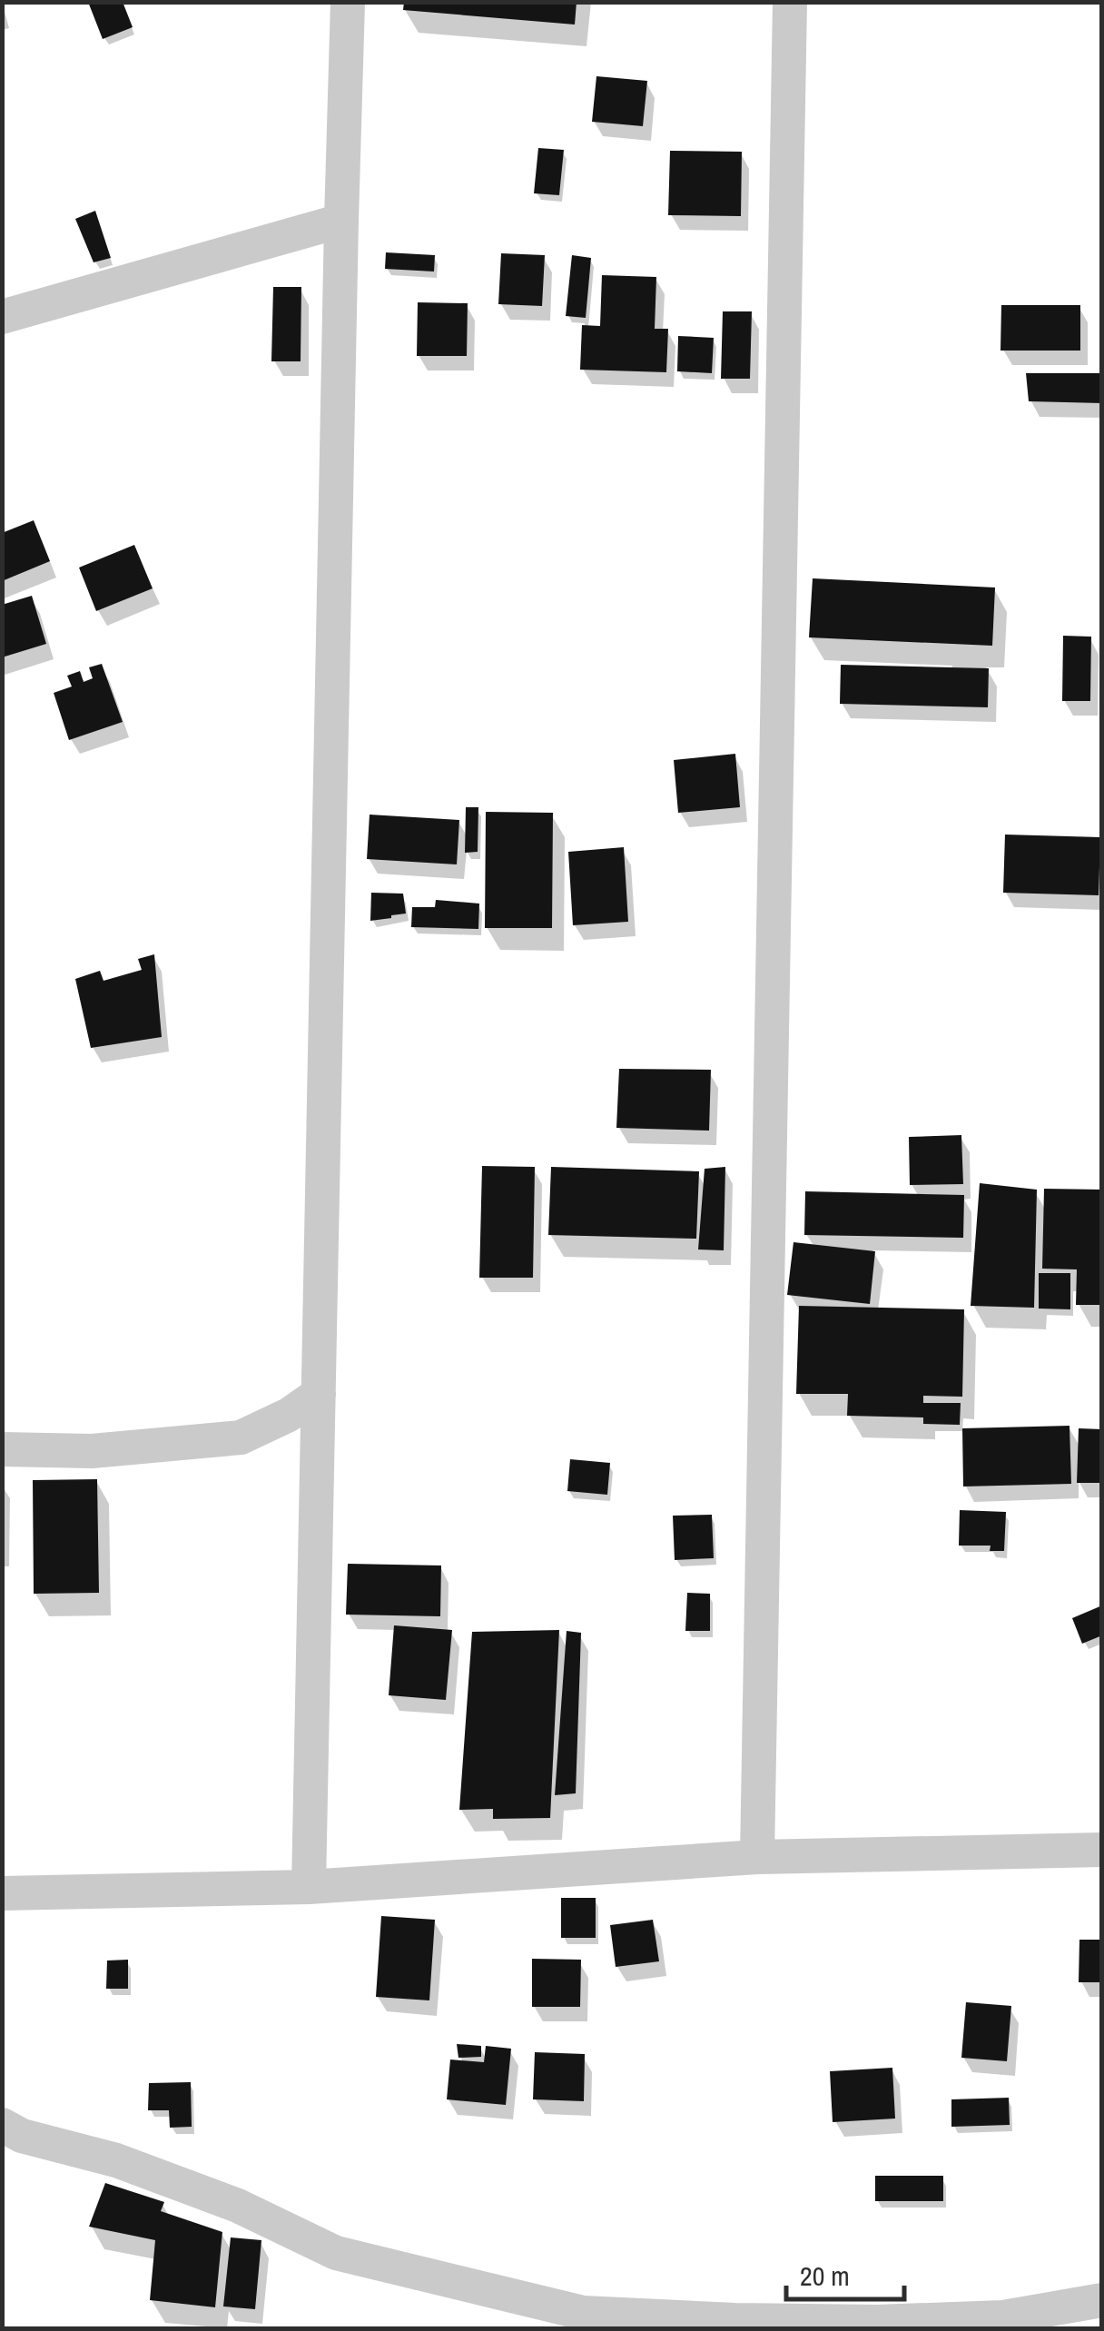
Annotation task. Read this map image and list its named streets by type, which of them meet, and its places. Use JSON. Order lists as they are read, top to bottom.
{
  "scale_bar": "20 m"
}
